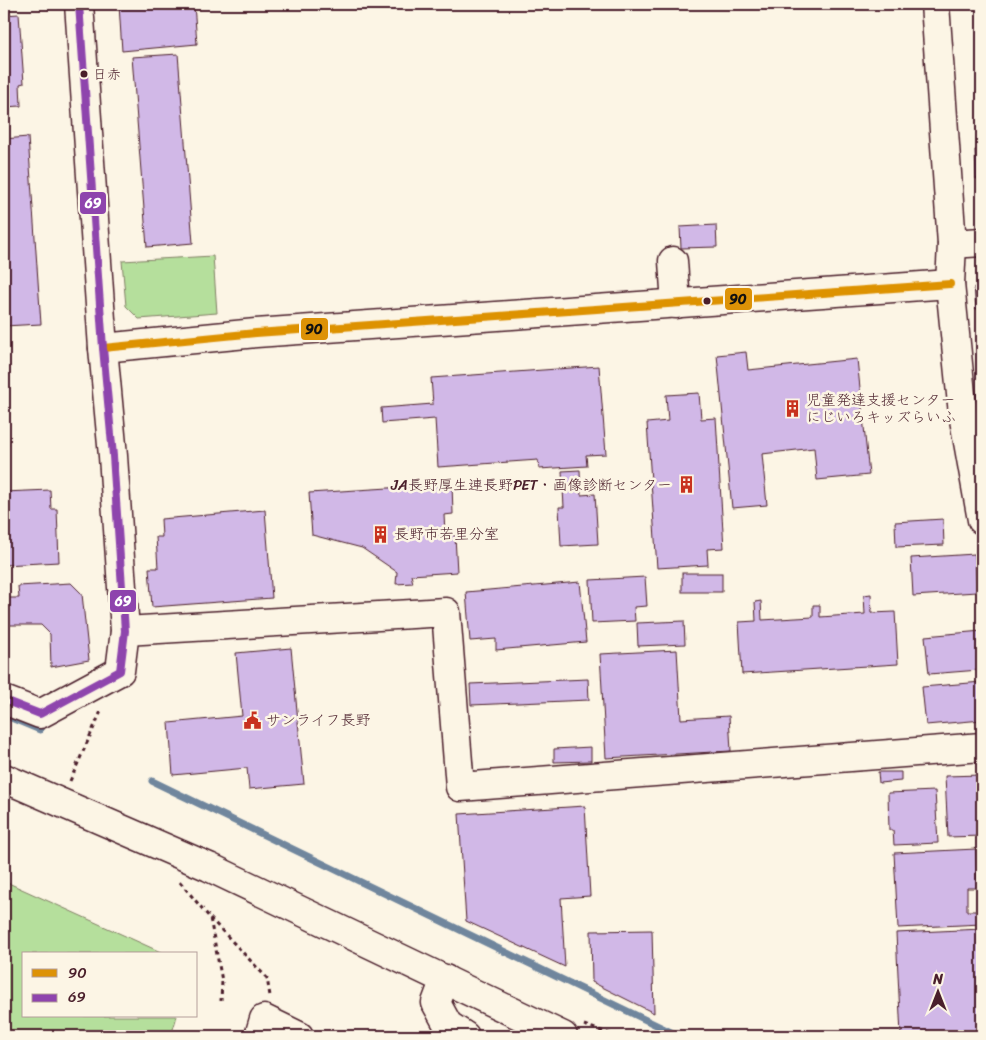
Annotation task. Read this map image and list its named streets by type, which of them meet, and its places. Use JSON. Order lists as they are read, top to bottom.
{
  "places": {
    "other": ["日赤"],
    "building": ["児童発達支援センター にじいろキッズらいふ", "JA長野厚生連長野PET・画像診断センター", "長野市若里分室"],
    "public building": ["サンライフ長野"]
  },
  "lines": ["transit line 69", "transit line 90"],
  "legend": ["90", "69"],
  "north": "top"
}
